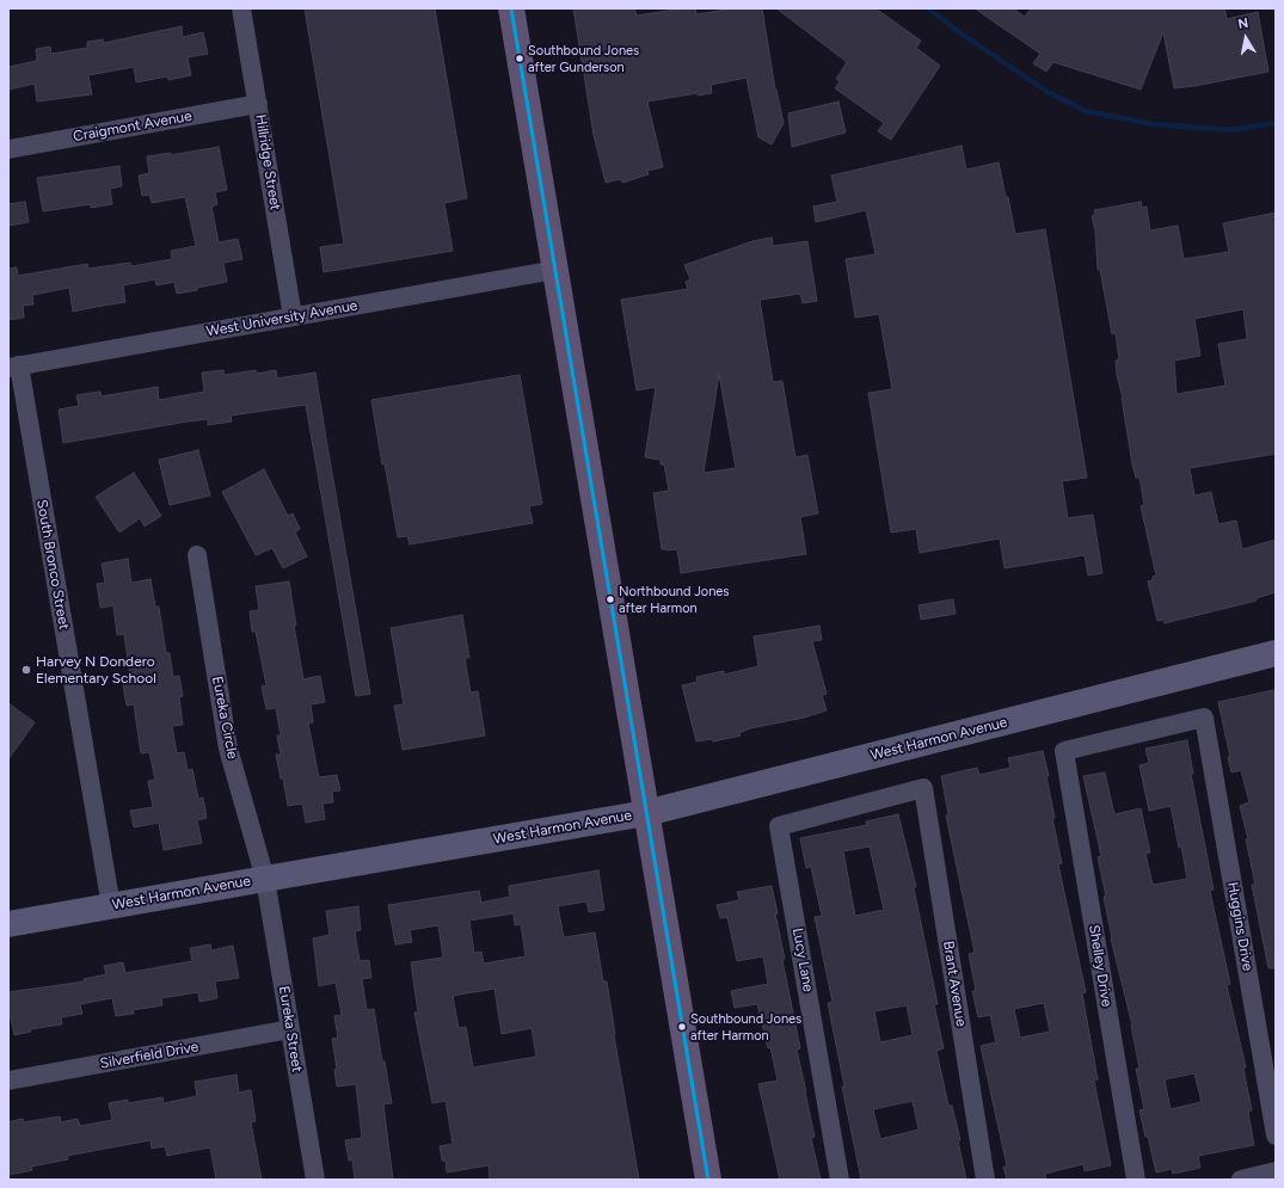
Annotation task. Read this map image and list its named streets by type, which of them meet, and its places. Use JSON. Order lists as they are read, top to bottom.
{
  "streets": {
    "main road": ["West Harmon Avenue"],
    "street": [
      "Craigmont Avenue",
      "Hillridge Street",
      "West University Avenue",
      "South Bronco Street",
      "Eureka Circle",
      "Huggins Drive",
      "Lucy Lane",
      "Shelley Drive",
      "Brant Avenue",
      "Eureka Street",
      "Silverfield Drive"
    ]
  },
  "crossings": [
    ["Craigmont Avenue", "Hillridge Street"],
    ["Hillridge Street", "West University Avenue"],
    ["West University Avenue", "South Bronco Street"],
    ["South Bronco Street", "West Harmon Avenue"],
    ["Eureka Circle", "West Harmon Avenue"],
    ["Eureka Circle", "Eureka Street"],
    ["West Harmon Avenue", "Eureka Street"],
    ["Huggins Drive", "Shelley Drive"],
    ["Lucy Lane", "Brant Avenue"],
    ["Eureka Street", "Silverfield Drive"]
  ],
  "places": [
    "Southbound Jones after Gunderson",
    "Northbound Jones after Harmon",
    "Harvey N Dondero Elementary School",
    "Southbound Jones after Harmon"
  ],
  "north": "top"
}
